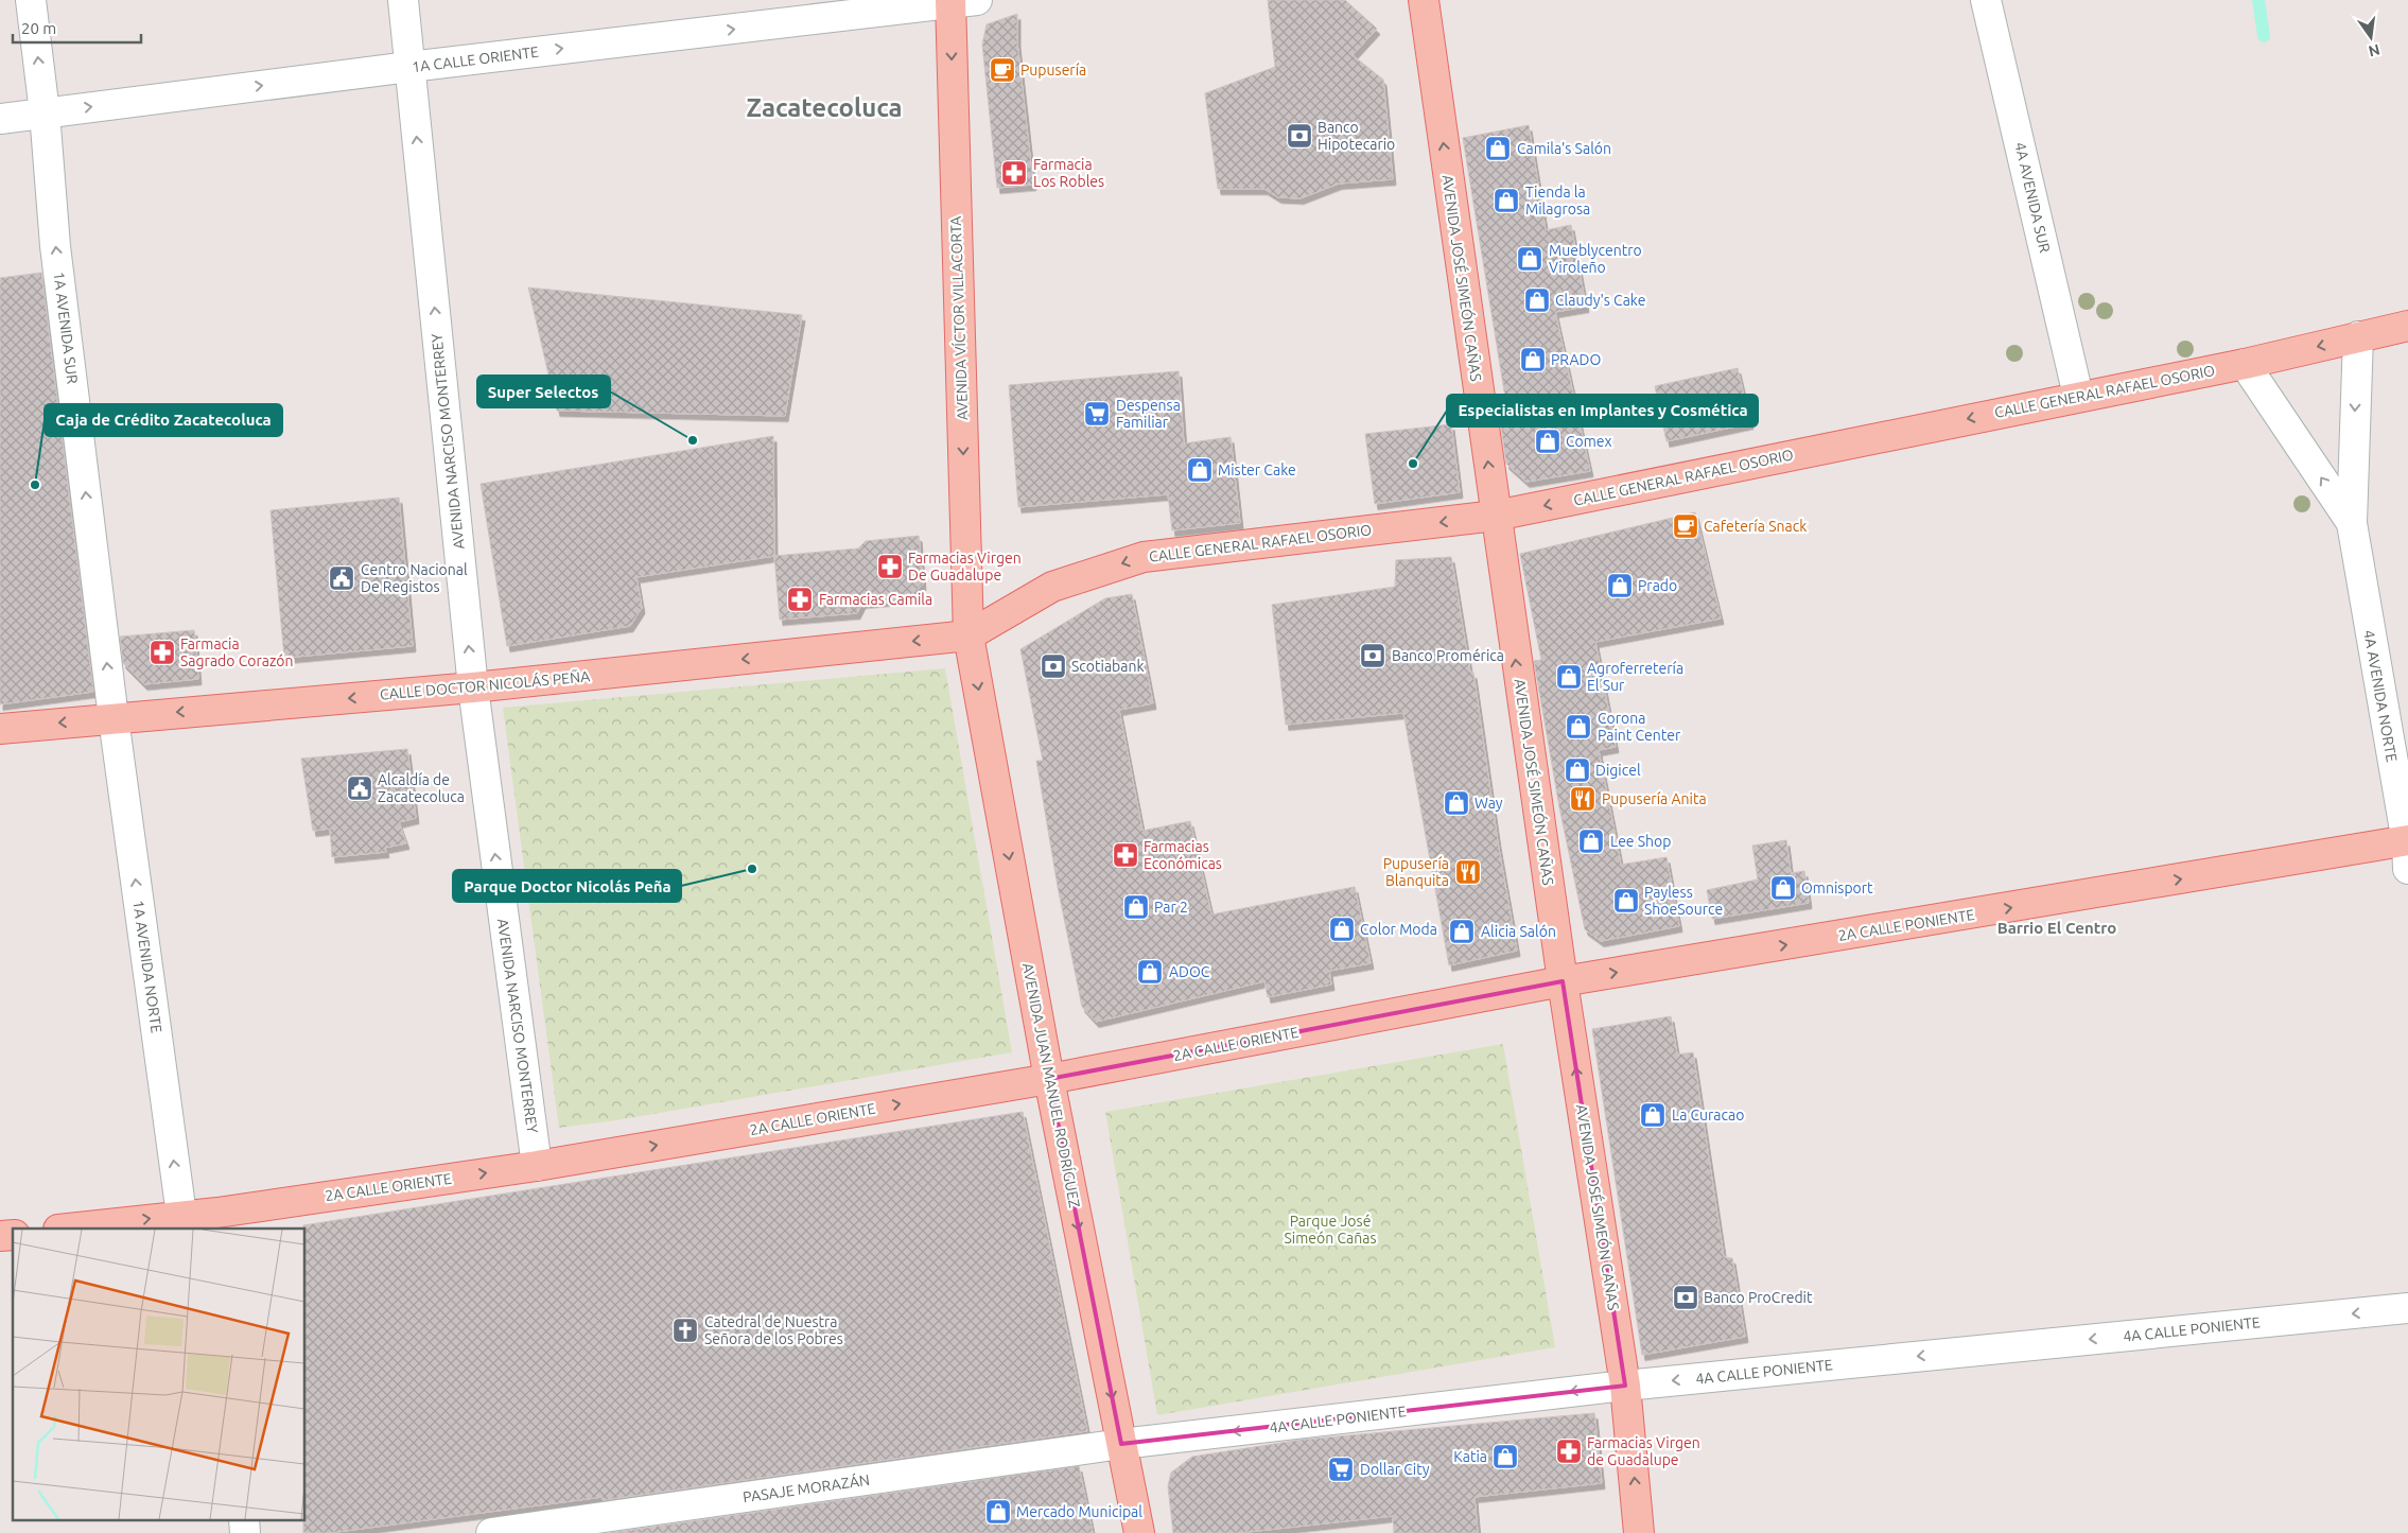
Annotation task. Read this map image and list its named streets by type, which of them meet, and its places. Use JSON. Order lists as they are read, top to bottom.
{
  "streets": {
    "main road": [
      "AVENIDA JOSÉ SIMEÓN CAÑAS",
      "AVENIDA VÍCTOR VILLACORTA",
      "CALLE GENERAL RAFAEL OSORIO",
      "CALLE DOCTOR NICOLÁS PEÑA",
      "2A CALLE PONIENTE",
      "2A CALLE ORIENTE",
      "AVENIDA JUAN MANUEL RODRÍGUEZ"
    ],
    "street": [
      "1A CALLE ORIENTE",
      "4A AVENIDA SUR",
      "1A AVENIDA SUR",
      "AVENIDA NARCISO MONTERREY",
      "4A AVENIDA NORTE",
      "1A AVENIDA NORTE",
      "4A CALLE PONIENTE",
      "PASAJE MORAZÁN"
    ]
  },
  "crossings": [
    ["1A CALLE ORIENTE", "AVENIDA VÍCTOR VILLACORTA"],
    ["1A CALLE ORIENTE", "1A AVENIDA SUR"],
    ["1A CALLE ORIENTE", "AVENIDA NARCISO MONTERREY"],
    ["4A AVENIDA SUR", "CALLE GENERAL RAFAEL OSORIO"],
    ["AVENIDA JOSÉ SIMEÓN CAÑAS", "CALLE GENERAL RAFAEL OSORIO"],
    ["AVENIDA JOSÉ SIMEÓN CAÑAS", "2A CALLE PONIENTE"],
    ["AVENIDA JOSÉ SIMEÓN CAÑAS", "2A CALLE ORIENTE"],
    ["AVENIDA JOSÉ SIMEÓN CAÑAS", "4A CALLE PONIENTE"],
    ["AVENIDA VÍCTOR VILLACORTA", "CALLE GENERAL RAFAEL OSORIO"],
    ["AVENIDA VÍCTOR VILLACORTA", "CALLE DOCTOR NICOLÁS PEÑA"],
    ["AVENIDA VÍCTOR VILLACORTA", "AVENIDA JUAN MANUEL RODRÍGUEZ"],
    ["1A AVENIDA SUR", "CALLE DOCTOR NICOLÁS PEÑA"],
    ["1A AVENIDA SUR", "1A AVENIDA NORTE"],
    ["CALLE GENERAL RAFAEL OSORIO", "CALLE DOCTOR NICOLÁS PEÑA"],
    ["CALLE GENERAL RAFAEL OSORIO", "4A AVENIDA NORTE"],
    ["CALLE GENERAL RAFAEL OSORIO", "AVENIDA JUAN MANUEL RODRÍGUEZ"],
    ["AVENIDA NARCISO MONTERREY", "CALLE DOCTOR NICOLÁS PEÑA"],
    ["AVENIDA NARCISO MONTERREY", "2A CALLE ORIENTE"],
    ["CALLE DOCTOR NICOLÁS PEÑA", "1A AVENIDA NORTE"],
    ["CALLE DOCTOR NICOLÁS PEÑA", "AVENIDA JUAN MANUEL RODRÍGUEZ"],
    ["4A AVENIDA NORTE", "2A CALLE PONIENTE"],
    ["2A CALLE PONIENTE", "2A CALLE ORIENTE"],
    ["1A AVENIDA NORTE", "2A CALLE ORIENTE"],
    ["2A CALLE ORIENTE", "AVENIDA JUAN MANUEL RODRÍGUEZ"],
    ["AVENIDA JUAN MANUEL RODRÍGUEZ", "4A CALLE PONIENTE"],
    ["AVENIDA JUAN MANUEL RODRÍGUEZ", "PASAJE MORAZÁN"],
    ["4A CALLE PONIENTE", "PASAJE MORAZÁN"]
  ],
  "one_way": [
    "1A CALLE ORIENTE",
    "AVENIDA JOSÉ SIMEÓN CAÑAS",
    "AVENIDA VÍCTOR VILLACORTA",
    "1A AVENIDA SUR",
    "CALLE GENERAL RAFAEL OSORIO",
    "AVENIDA NARCISO MONTERREY",
    "CALLE DOCTOR NICOLÁS PEÑA",
    "2A CALLE PONIENTE",
    "1A AVENIDA NORTE",
    "2A CALLE ORIENTE",
    "AVENIDA JUAN MANUEL RODRÍGUEZ",
    "4A CALLE PONIENTE"
  ],
  "districts": ["Zacatecoluca", "Barrio El Centro"],
  "parks": ["Parque José Simeón Cañas"],
  "places": {
    "cafe": ["Pupusería", "Cafetería Snack"],
    "bank": [
      "Banco Hipotecario",
      "Banco Promérica",
      "Scotiabank",
      "Banco ProCredit"
    ],
    "shop": [
      "Camila's Salón",
      "Tienda la Milagrosa",
      "Mueblycentro Viroleño",
      "Claudy's Cake",
      "PRADO",
      "Comex",
      "Mister Cake",
      "Prado",
      "Agroferretería El Sur",
      "Corona Paint Center",
      "Digicel",
      "Way",
      "Lee Shop",
      "Omnisport",
      "Payless ShoeSource",
      "Par 2",
      "Color Moda",
      "Alicia Salón",
      "ADOC",
      "La Curacao",
      "Katia",
      "Mercado Municipal"
    ],
    "pharmacy": [
      "Farmacia Los Robles",
      "Farmacias Virgen De Guadalupe",
      "Farmacias Camila",
      "Farmacia Sagrado Corazón",
      "Farmacias Económicas",
      "Farmacias Virgen de Guadalupe"
    ],
    "supermarket": ["Despensa Familiar", "Dollar City"],
    "other": [
      "Super Selectos",
      "Especialistas en Implantes y Cosmética",
      "Caja de Crédito Zacatecoluca",
      "Parque Doctor Nicolás Peña"
    ],
    "public building": ["Centro Nacional De Registos", "Alcaldía de Zacatecoluca"],
    "restaurant": ["Pupusería Anita", "Pupusería Blanquita"],
    "church": ["Catedral de Nuestra Señora de los Pobres"]
  },
  "scale_bar": "20 m",
  "north": "bottom"
}
